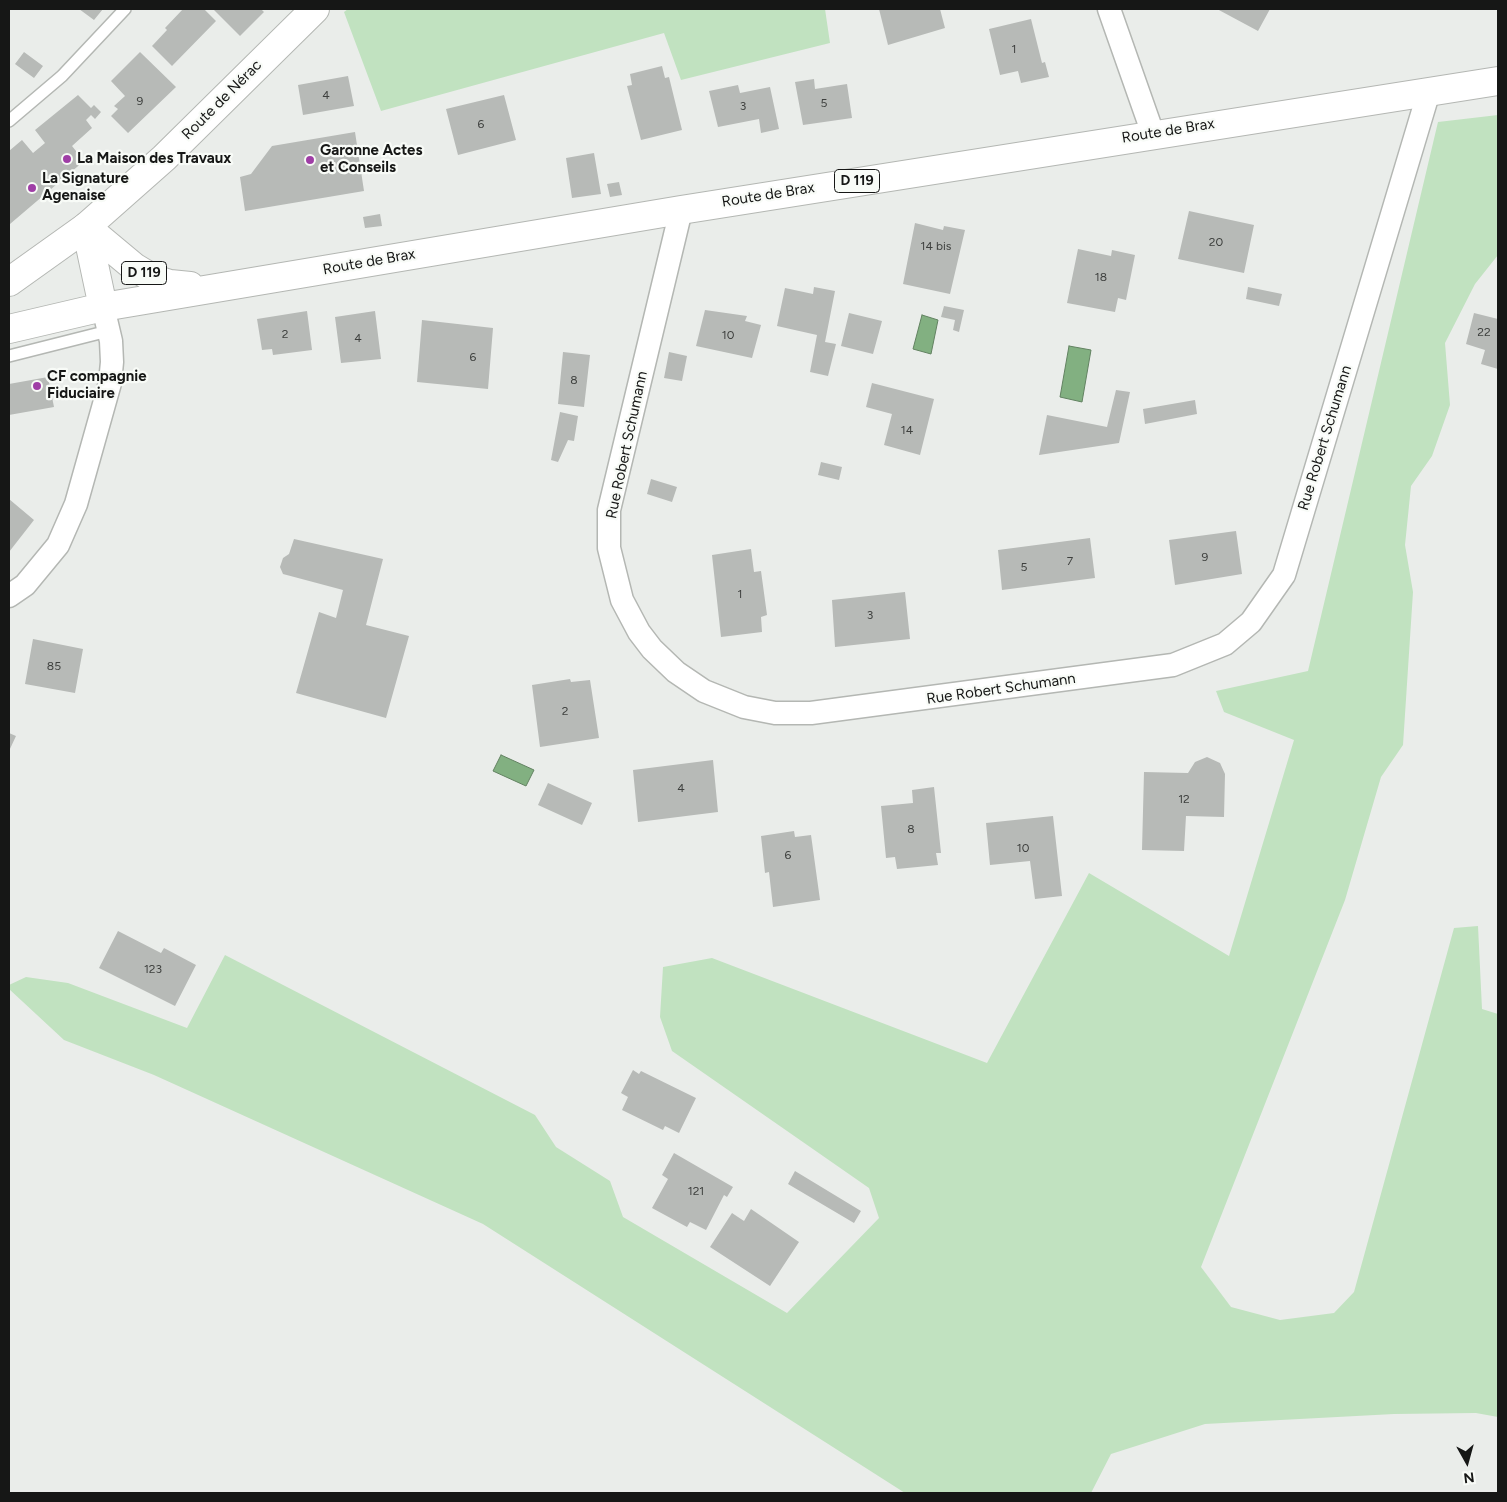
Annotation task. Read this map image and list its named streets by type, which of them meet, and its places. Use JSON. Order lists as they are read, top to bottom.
{
  "streets": {
    "main road": ["Route de Nérac", "Route de Brax", "D 119"],
    "street": ["Rue Robert Schumann"]
  },
  "crossings": [
    ["Route de Nérac", "Route de Brax"],
    ["Route de Brax", "D 119"],
    ["Route de Brax", "Rue Robert Schumann"]
  ],
  "places": [
    "La Maison des Travaux",
    "Garonne Actes et Conseils",
    "La Signature Agenaise",
    "CF compagnie Fiduciaire"
  ],
  "house_numbers": [
    "1",
    "4",
    "9",
    "5",
    "3",
    "6",
    "20",
    "14 bis",
    "18",
    "22",
    "2",
    "10",
    "4",
    "6",
    "8",
    "14",
    "9",
    "7",
    "5",
    "1",
    "3",
    "85",
    "2",
    "4",
    "12",
    "8",
    "10",
    "6",
    "123",
    "121"
  ],
  "north": "bottom"
}
